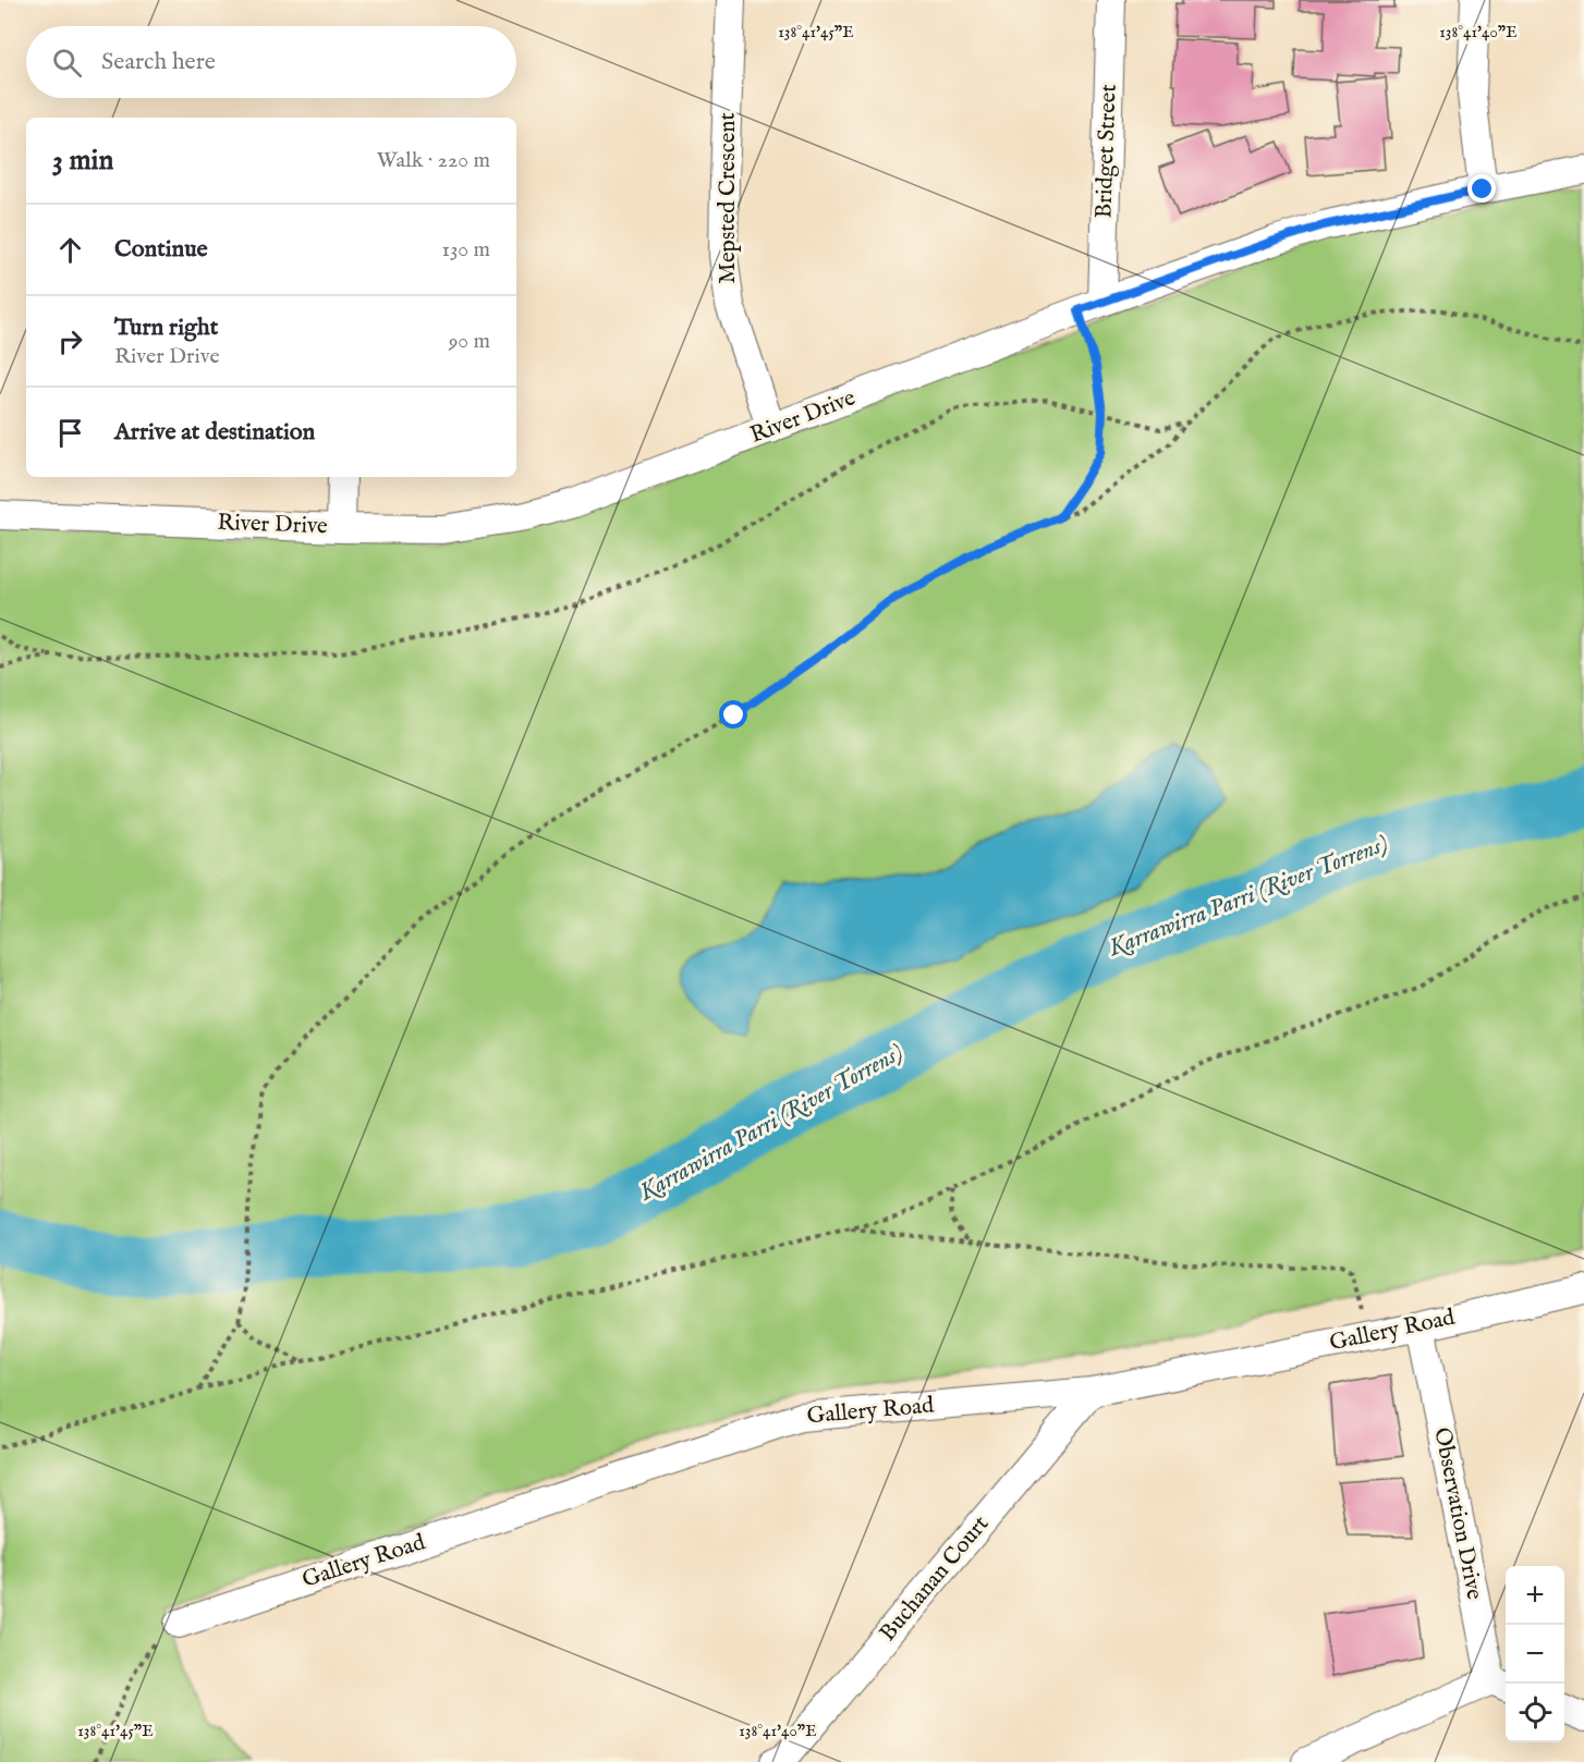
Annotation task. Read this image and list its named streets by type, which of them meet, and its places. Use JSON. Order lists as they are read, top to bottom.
{
  "streets": {
    "street": [
      "Bridget Street",
      "Mepsted Crescent",
      "River Drive",
      "Gallery Road",
      "Observation Drive",
      "Buchanan Court"
    ]
  },
  "crossings": [
    ["Bridget Street", "River Drive"],
    ["Mepsted Crescent", "River Drive"],
    ["Gallery Road", "Observation Drive"],
    ["Gallery Road", "Buchanan Court"]
  ],
  "water": ["Karrawirra Parri (River Torrens)"],
  "page": {
    "search": "Search here",
    "heading": ["3 min", "Walk · 220 m"],
    "list": [
      ["Continue", "130 m"],
      ["Turn right", "River Drive", "90 m"],
      "Arrive at destination"
    ],
    "map_buttons": ["+", "−"]
  },
  "coordinates": ["138°41'45\"E", "138°41'40\"E"]
}
